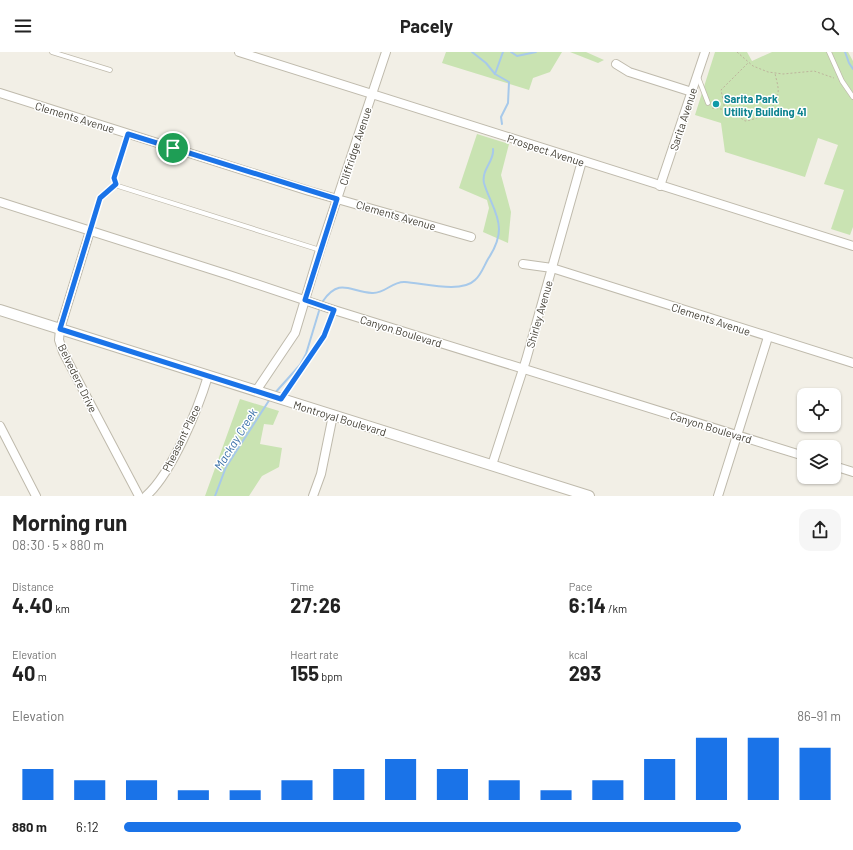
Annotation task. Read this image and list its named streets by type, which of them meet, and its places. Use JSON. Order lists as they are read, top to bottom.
{
  "streets": {
    "street": [
      "Clements Avenue",
      "Sarita Avenue",
      "Cliffridge Avenue",
      "Prospect Avenue",
      "Shirley Avenue",
      "Canyon Boulevard",
      "Belvedere Drive",
      "Montroyal Boulevard",
      "Pheasant Place"
    ]
  },
  "crossings": [
    ["Clements Avenue", "Cliffridge Avenue"],
    ["Clements Avenue", "Shirley Avenue"],
    ["Sarita Avenue", "Prospect Avenue"],
    ["Cliffridge Avenue", "Prospect Avenue"],
    ["Cliffridge Avenue", "Canyon Boulevard"],
    ["Cliffridge Avenue", "Montroyal Boulevard"],
    ["Prospect Avenue", "Shirley Avenue"],
    ["Shirley Avenue", "Canyon Boulevard"],
    ["Shirley Avenue", "Montroyal Boulevard"],
    ["Canyon Boulevard", "Belvedere Drive"],
    ["Belvedere Drive", "Montroyal Boulevard"],
    ["Montroyal Boulevard", "Pheasant Place"]
  ],
  "water": ["Mackay Creek"],
  "places": ["Sarita Park Utility Building 41"],
  "page": {
    "header": "Pacely",
    "heading": ["Morning run", "08:30 · 5 × 880 m"],
    "stats": [
      ["Distance", "4.40 km"],
      ["Time", "27:26"],
      ["Pace", "6:14 /km"],
      ["Elevation", "40 m"],
      ["Heart rate", "155 bpm"],
      ["kcal", "293"]
    ],
    "chart": ["Elevation", "86–91 m"],
    "list": [
      {
        "name": "880 m",
        "note": "6:12"
      }
    ]
  }
}
